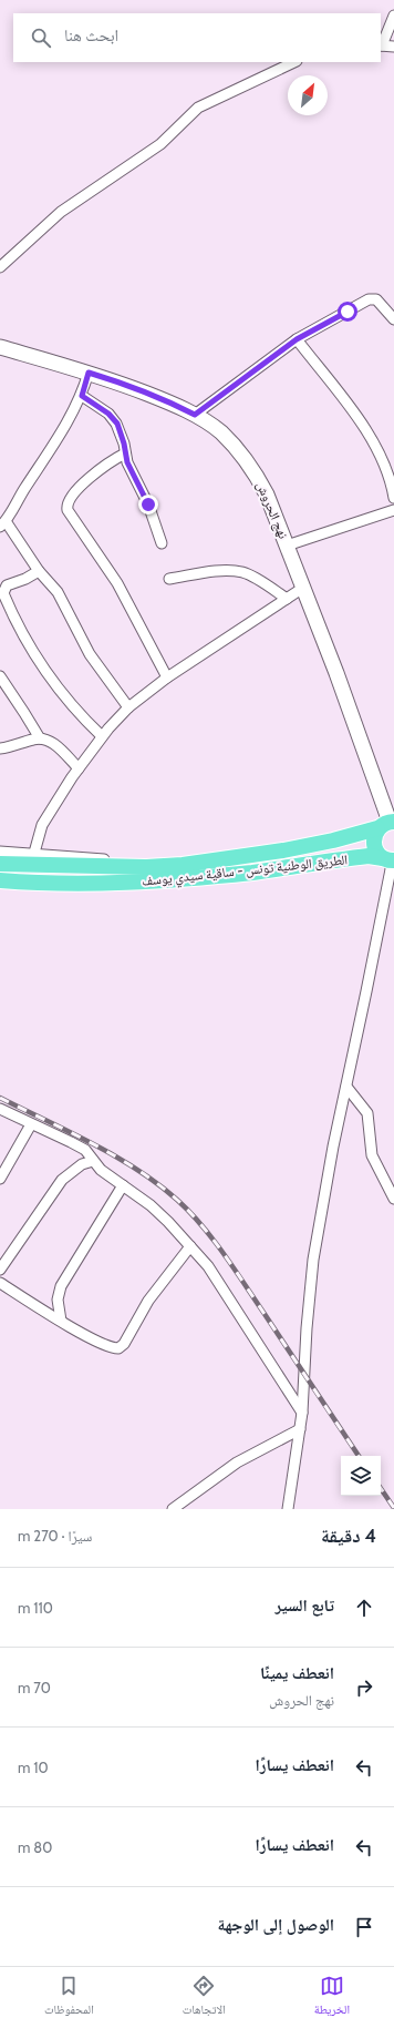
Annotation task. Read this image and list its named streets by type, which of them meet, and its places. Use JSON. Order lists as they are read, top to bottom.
{
  "streets": {
    "main road": ["الطريق الوطنية تونس - ساقية سيدي يوسف"],
    "street": ["نهج الحروش"]
  },
  "crossings": [
    ["نهج الحروش", "الطريق الوطنية تونس - ساقية سيدي يوسف"]
  ],
  "north": "top right",
  "page": {
    "search": "ابحث هنا",
    "heading": ["4 دقيقة", "سيرًا · 270 m"],
    "list": [
      ["تابع السير", "110 m"],
      ["انعطف يمينًا", "نهج الحروش", "70 m"],
      ["انعطف يسارًا", "10 m"],
      ["انعطف يسارًا", "80 m"],
      "الوصول إلى الوجهة"
    ],
    "nav": ["الخريطة", "الاتجاهات", "المحفوظات"]
  }
}
